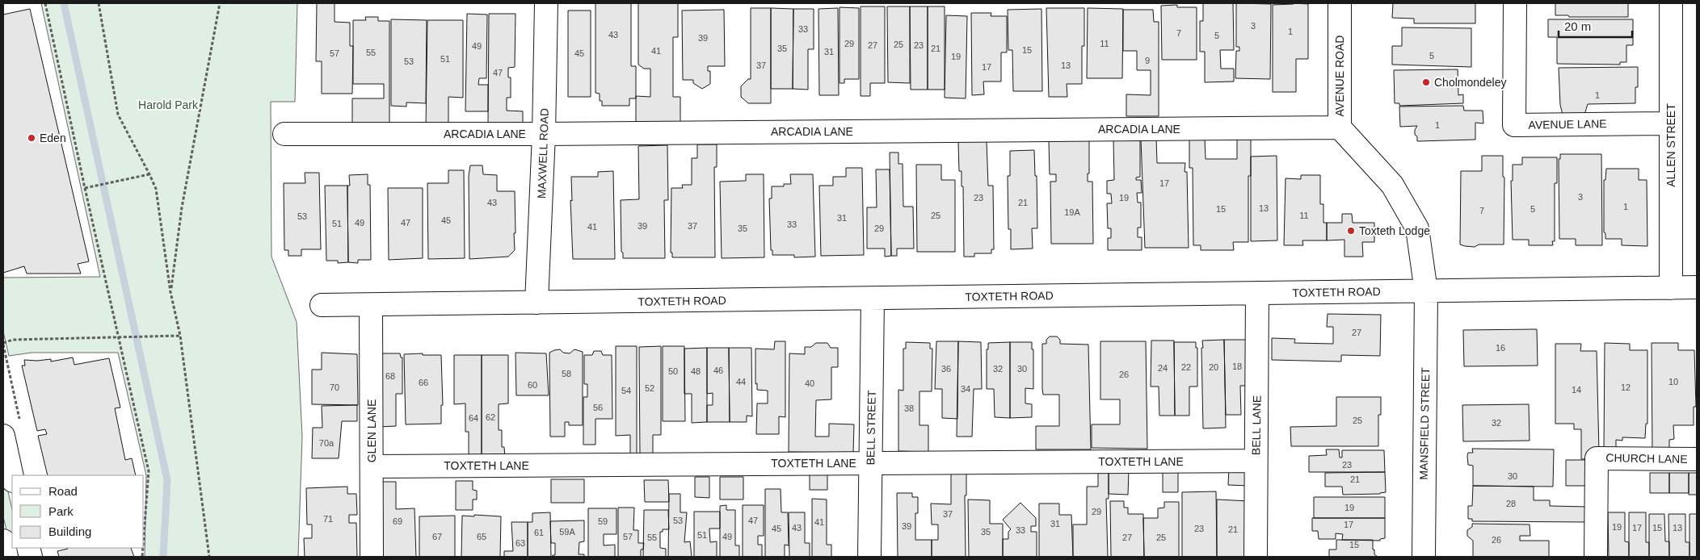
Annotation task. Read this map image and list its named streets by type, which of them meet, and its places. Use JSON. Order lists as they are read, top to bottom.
{
  "streets": {
    "street": [
      "AVENUE ROAD",
      "AVENUE LANE",
      "ARCADIA LANE",
      "ALLEN STREET",
      "MAXWELL ROAD",
      "TOXTETH ROAD",
      "MANSFIELD STREET",
      "BELL LANE",
      "BELL STREET",
      "GLEN LANE",
      "CHURCH LANE",
      "TOXTETH LANE"
    ]
  },
  "crossings": [
    ["AVENUE ROAD", "ARCADIA LANE"],
    ["AVENUE ROAD", "TOXTETH ROAD"],
    ["AVENUE ROAD", "MANSFIELD STREET"],
    ["AVENUE LANE", "ALLEN STREET"],
    ["ARCADIA LANE", "MAXWELL ROAD"],
    ["ALLEN STREET", "TOXTETH ROAD"],
    ["MAXWELL ROAD", "TOXTETH ROAD"],
    ["TOXTETH ROAD", "MANSFIELD STREET"],
    ["TOXTETH ROAD", "BELL LANE"],
    ["TOXTETH ROAD", "BELL STREET"],
    ["TOXTETH ROAD", "GLEN LANE"],
    ["BELL LANE", "TOXTETH LANE"],
    ["BELL STREET", "TOXTETH LANE"],
    ["GLEN LANE", "TOXTETH LANE"]
  ],
  "parks": ["Harold Park"],
  "places": ["Cholmondeley", "Eden", "Toxteth Lodge"],
  "house_numbers": [
    "3",
    "33",
    "1",
    "7",
    "43",
    "5",
    "39",
    "29",
    "11",
    "25",
    "27",
    "23",
    "49",
    "35",
    "21",
    "15",
    "41",
    "31",
    "55",
    "57",
    "45",
    "5",
    "19",
    "51",
    "9",
    "53",
    "37",
    "13",
    "17",
    "47",
    "1",
    "1",
    "17",
    "3",
    "23",
    "19",
    "43",
    "21",
    "1",
    "13",
    "15",
    "5",
    "7",
    "19A",
    "25",
    "11",
    "53",
    "31",
    "45",
    "49",
    "47",
    "51",
    "33",
    "39",
    "37",
    "41",
    "35",
    "29",
    "27",
    "16",
    "18",
    "22",
    "20",
    "24",
    "36",
    "32",
    "30",
    "46",
    "50",
    "48",
    "58",
    "26",
    "68",
    "44",
    "10",
    "66",
    "40",
    "60",
    "70",
    "12",
    "52",
    "34",
    "14",
    "54",
    "56",
    "38",
    "62",
    "64",
    "25",
    "32",
    "70a",
    "23",
    "30",
    "21",
    "28",
    "19",
    "29",
    "37",
    "71",
    "53",
    "47",
    "69",
    "59",
    "41",
    "31",
    "17",
    "39",
    "19",
    "43",
    "17",
    "15",
    "13",
    "45",
    "23",
    "21",
    "33",
    "59A",
    "35",
    "61",
    "51",
    "67",
    "65",
    "57",
    "49",
    "55",
    "27",
    "25",
    "26",
    "63",
    "15"
  ],
  "legend": ["Road", "Park", "Building"],
  "scale_bar": "20 m"
}
